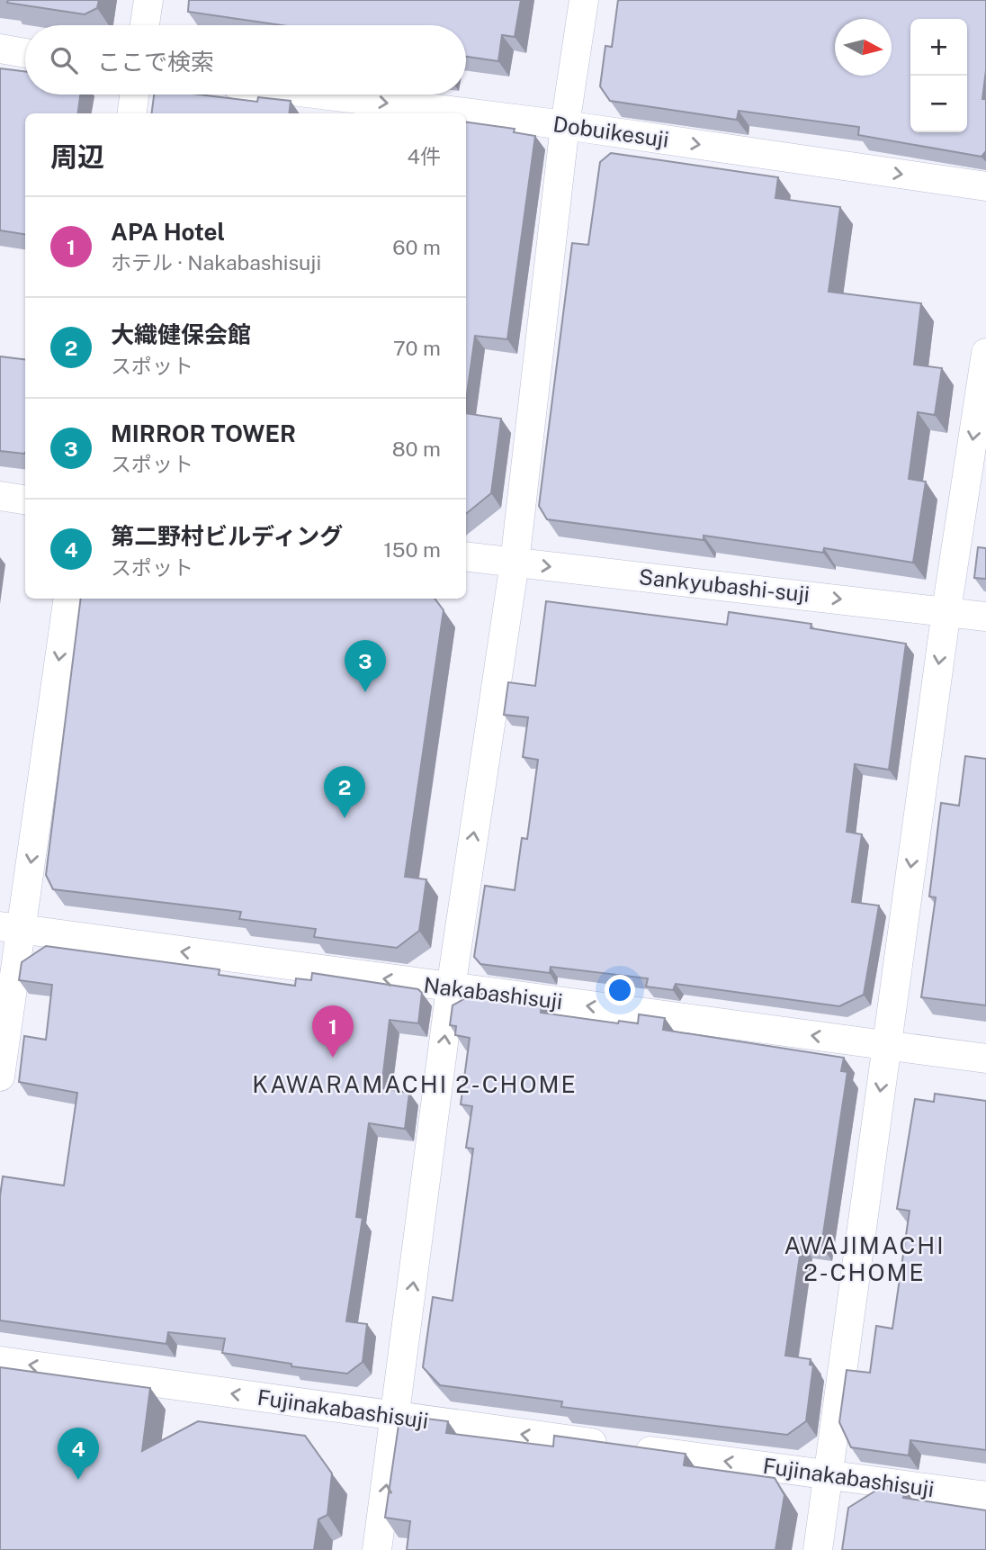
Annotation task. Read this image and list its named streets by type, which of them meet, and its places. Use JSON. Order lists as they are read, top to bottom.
{
  "streets": {
    "street": [
      "Dobuikesuji",
      "Sankyubashi-suji",
      "Nakabashisuji",
      "Fujinakabashisuji"
    ]
  },
  "one_way": [
    "Dobuikesuji",
    "Sankyubashi-suji",
    "Nakabashisuji",
    "Fujinakabashisuji"
  ],
  "districts": ["KAWARAMACHI 2-CHOME", "AWAJIMACHI 2-CHOME"],
  "north": "right",
  "page": {
    "map_buttons": ["+", "−"],
    "search": "ここで検索",
    "heading": ["周辺", "4件"],
    "list": [
      {
        "mark": "1",
        "name": "APA Hotel",
        "note": "ホテル · Nakabashisuji",
        "value": "60 m"
      },
      {
        "mark": "2",
        "name": "大織健保会館",
        "note": "スポット",
        "value": "70 m"
      },
      {
        "mark": "3",
        "name": "MIRROR TOWER",
        "note": "スポット",
        "value": "80 m"
      },
      {
        "mark": "4",
        "name": "第二野村ビルディング",
        "note": "スポット",
        "value": "150 m"
      }
    ],
    "pins": [
      "3",
      "2",
      "1",
      "4"
    ]
  }
}
